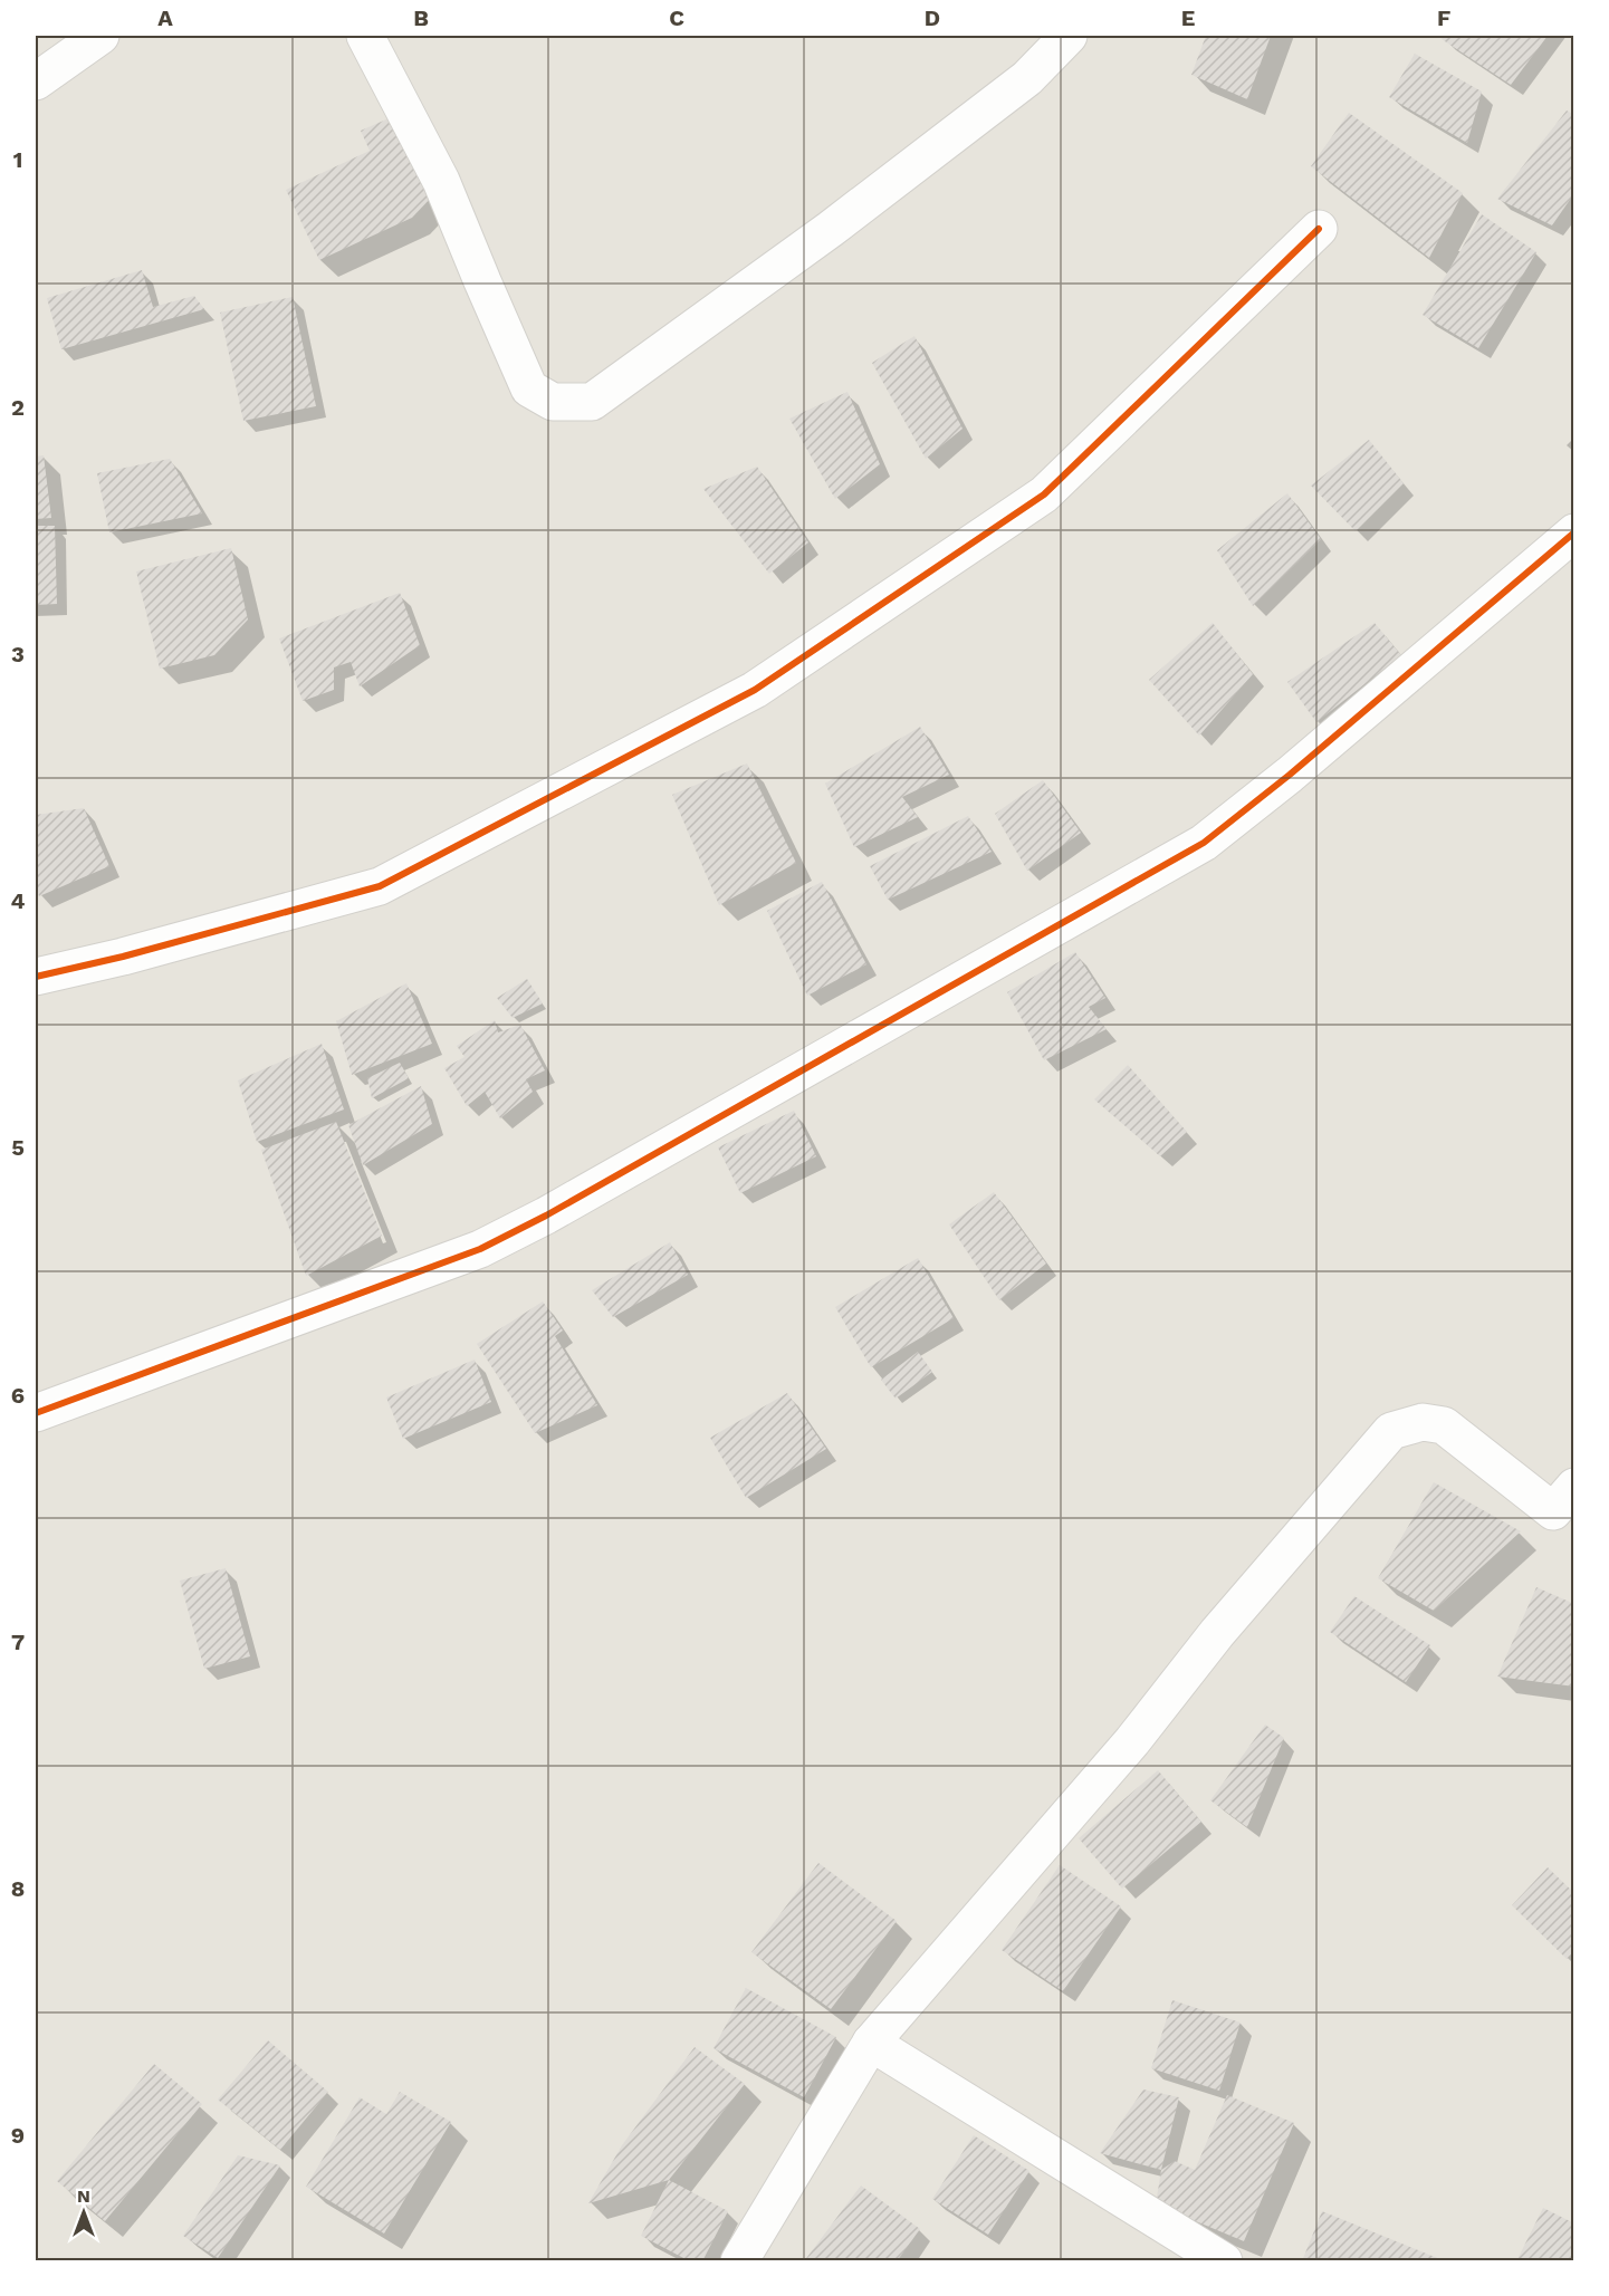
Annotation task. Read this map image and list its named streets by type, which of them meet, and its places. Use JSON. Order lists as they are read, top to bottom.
{
  "north": "top",
  "grid": {
    "columns": [
      "A",
      "B",
      "C",
      "D",
      "E",
      "F"
    ],
    "rows": [
      "1",
      "2",
      "3",
      "4",
      "5",
      "6",
      "7",
      "8",
      "9"
    ]
  }
}
